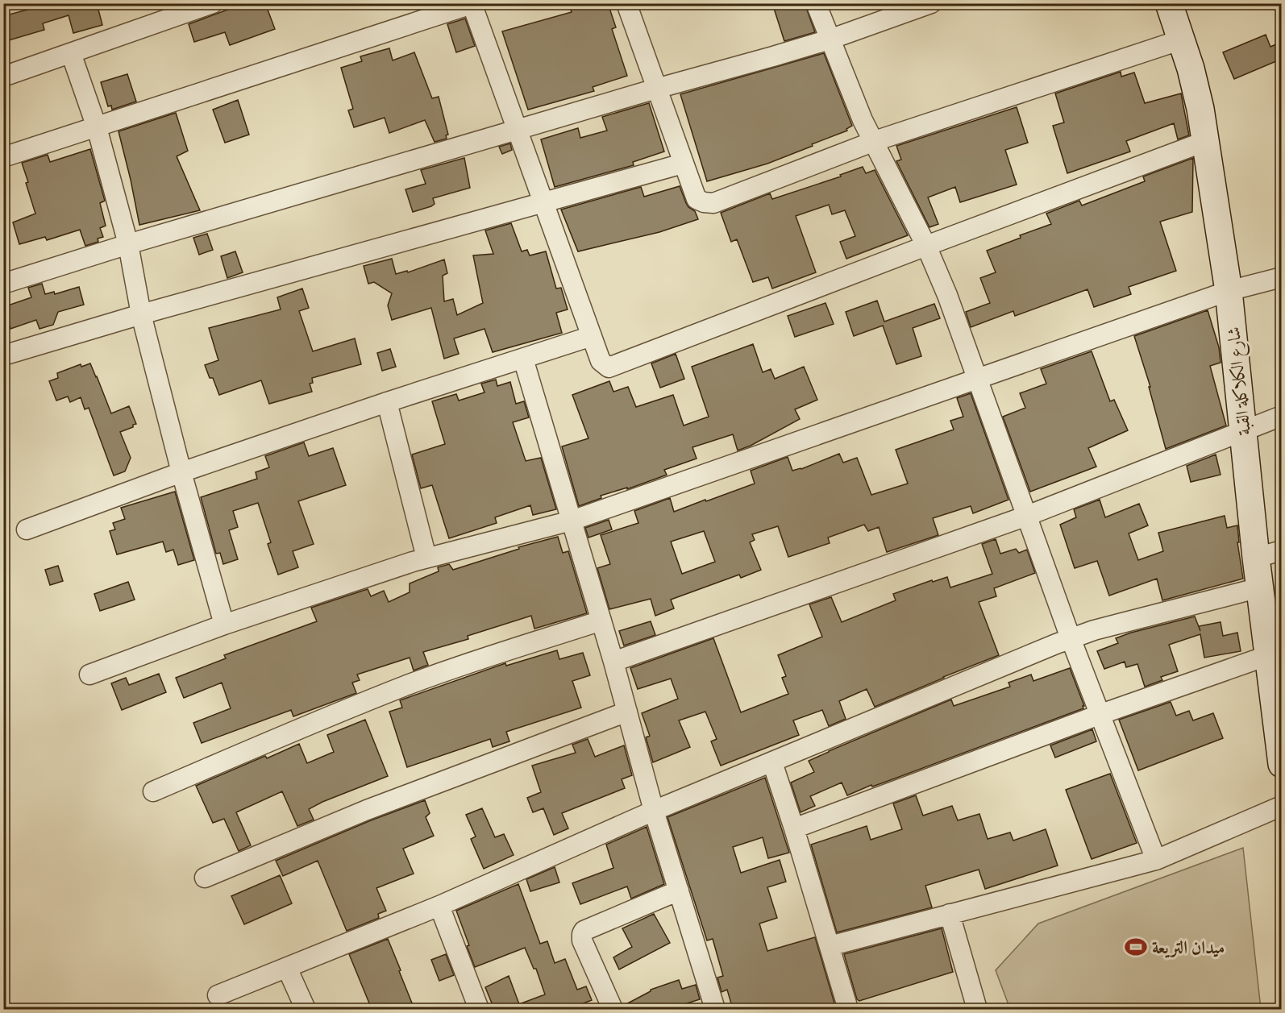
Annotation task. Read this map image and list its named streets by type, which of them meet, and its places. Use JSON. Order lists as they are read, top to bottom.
{
  "streets": {
    "street": ["شارع الكلاكلة القبة"]
  },
  "places": {
    "sports": ["ميدان التريعة"]
  }
}
